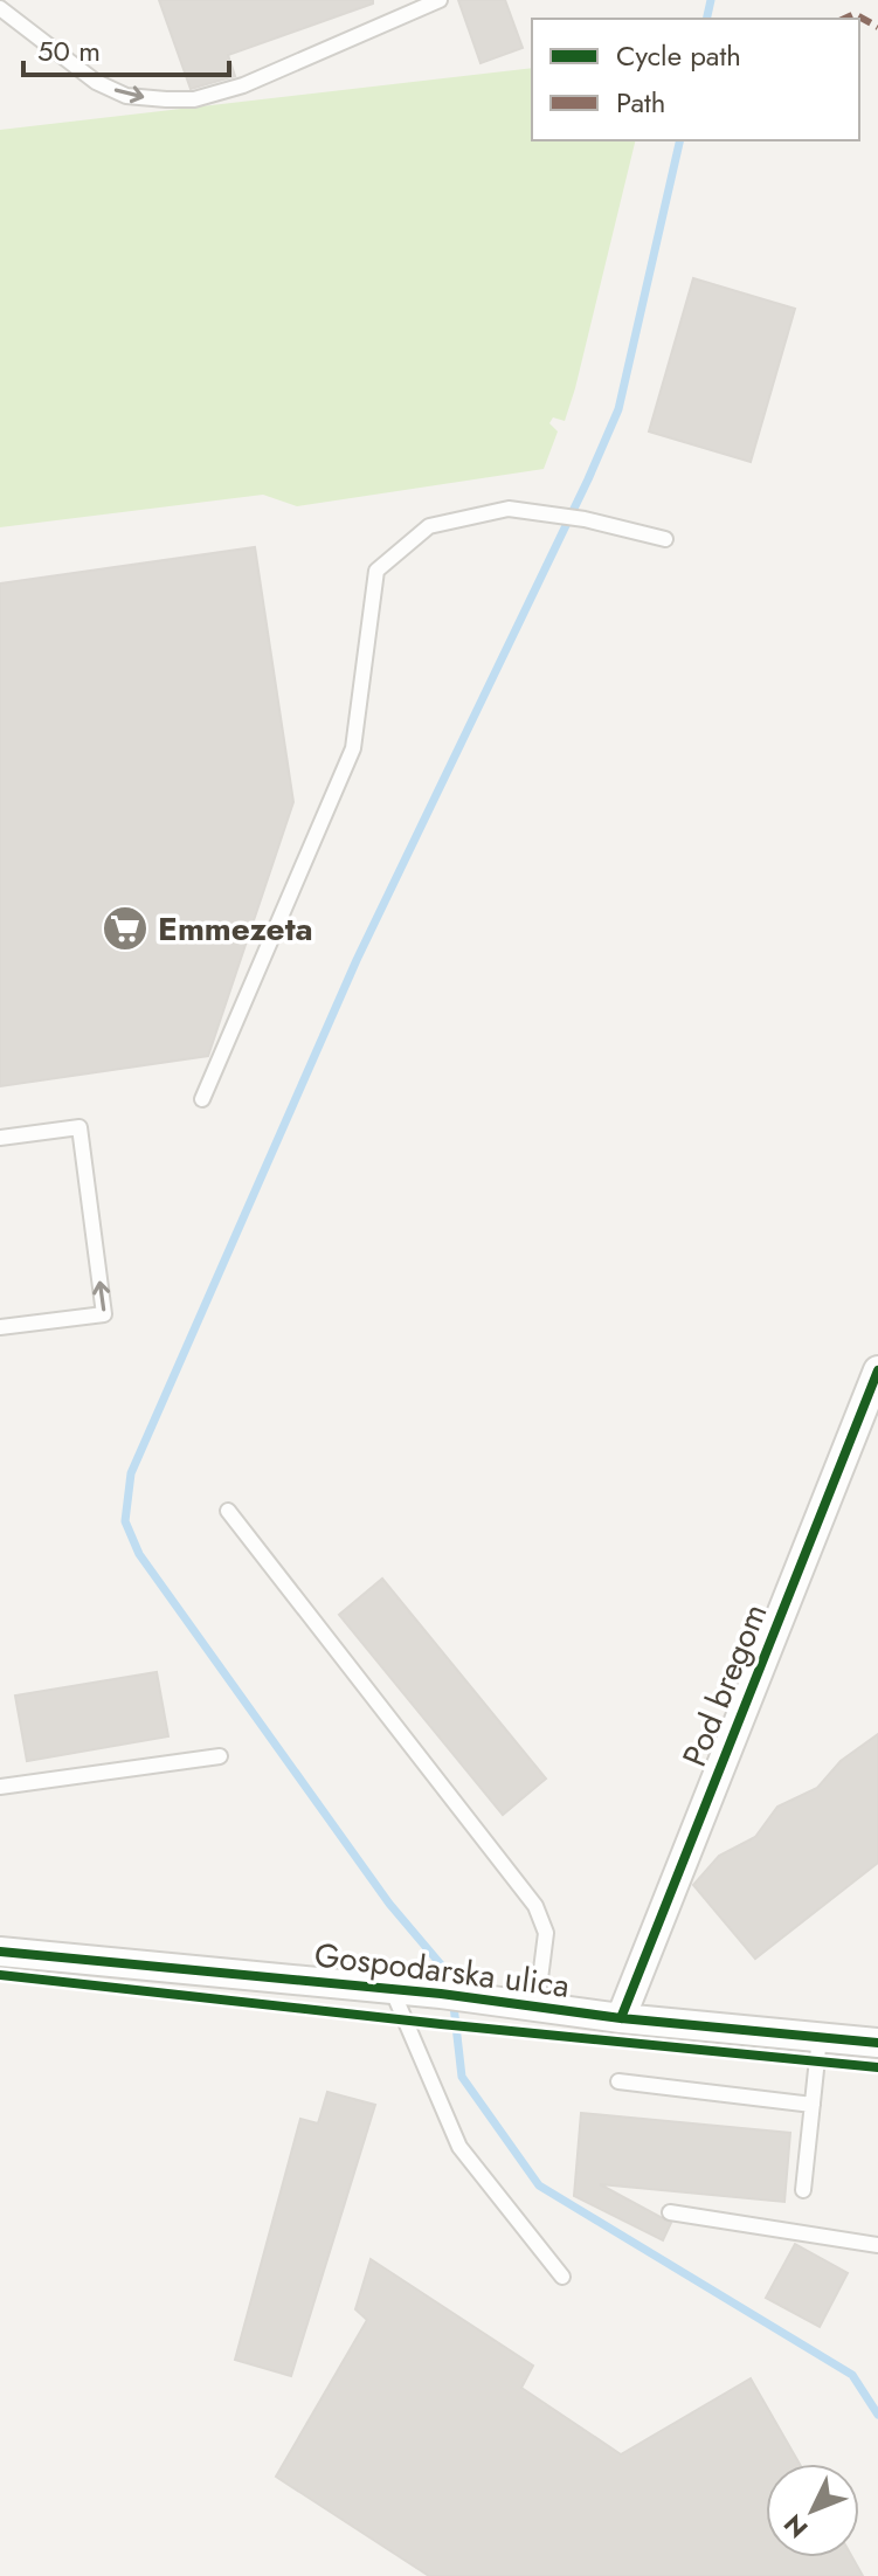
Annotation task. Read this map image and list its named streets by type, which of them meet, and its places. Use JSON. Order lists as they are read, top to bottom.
{
  "streets": {
    "street": ["Pod bregom", "Gospodarska ulica"]
  },
  "crossings": [
    ["Pod bregom", "Gospodarska ulica"]
  ],
  "places": {
    "supermarket": ["Emmezeta"]
  },
  "legend": ["Cycle path", "Path"],
  "scale_bar": "50 m",
  "north": "bottom left"
}
